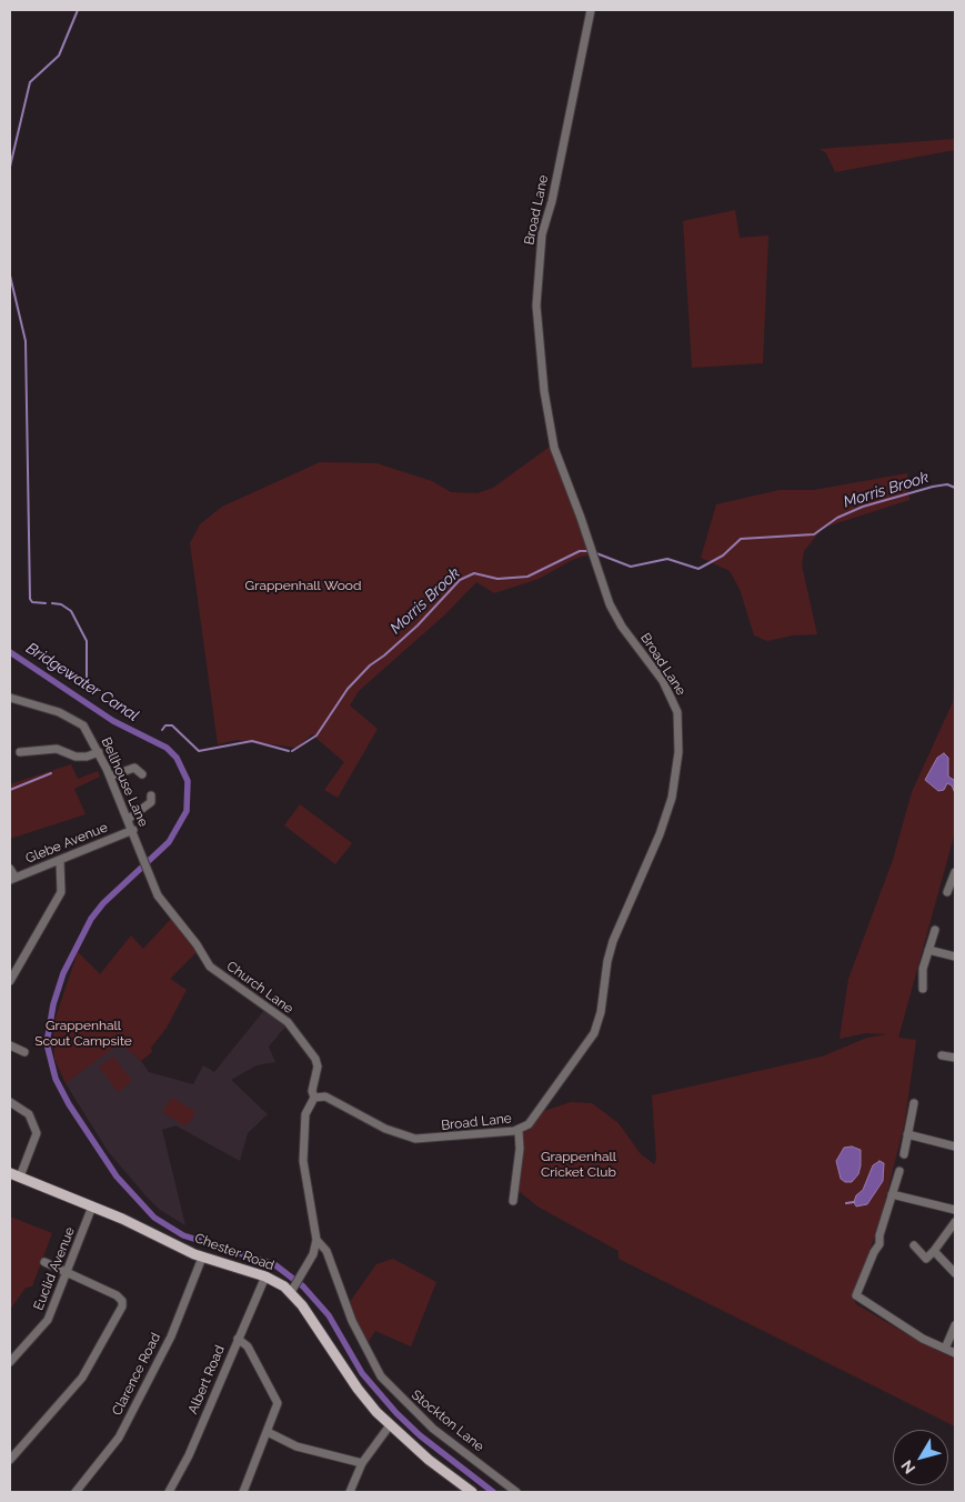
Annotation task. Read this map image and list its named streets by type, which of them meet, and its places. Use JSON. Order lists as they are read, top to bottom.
{
  "streets": {
    "main road": ["Chester Road"],
    "street": [
      "Broad Lane",
      "Bellhouse Lane",
      "Glebe Avenue",
      "Church Lane",
      "Euclid Avenue",
      "Clarence Road",
      "Albert Road",
      "Stockton Lane"
    ]
  },
  "crossings": [
    ["Broad Lane", "Church Lane"],
    ["Bellhouse Lane", "Glebe Avenue"],
    ["Bellhouse Lane", "Church Lane"],
    ["Church Lane", "Chester Road"],
    ["Church Lane", "Stockton Lane"],
    ["Chester Road", "Euclid Avenue"],
    ["Chester Road", "Clarence Road"],
    ["Chester Road", "Albert Road"]
  ],
  "water": ["Morris Brook", "Bridgewater Canal"],
  "parks": ["Grappenhall Wood", "Grappenhall Scout Campsite", "Grappenhall Cricket Club"],
  "north": "bottom left"
}
